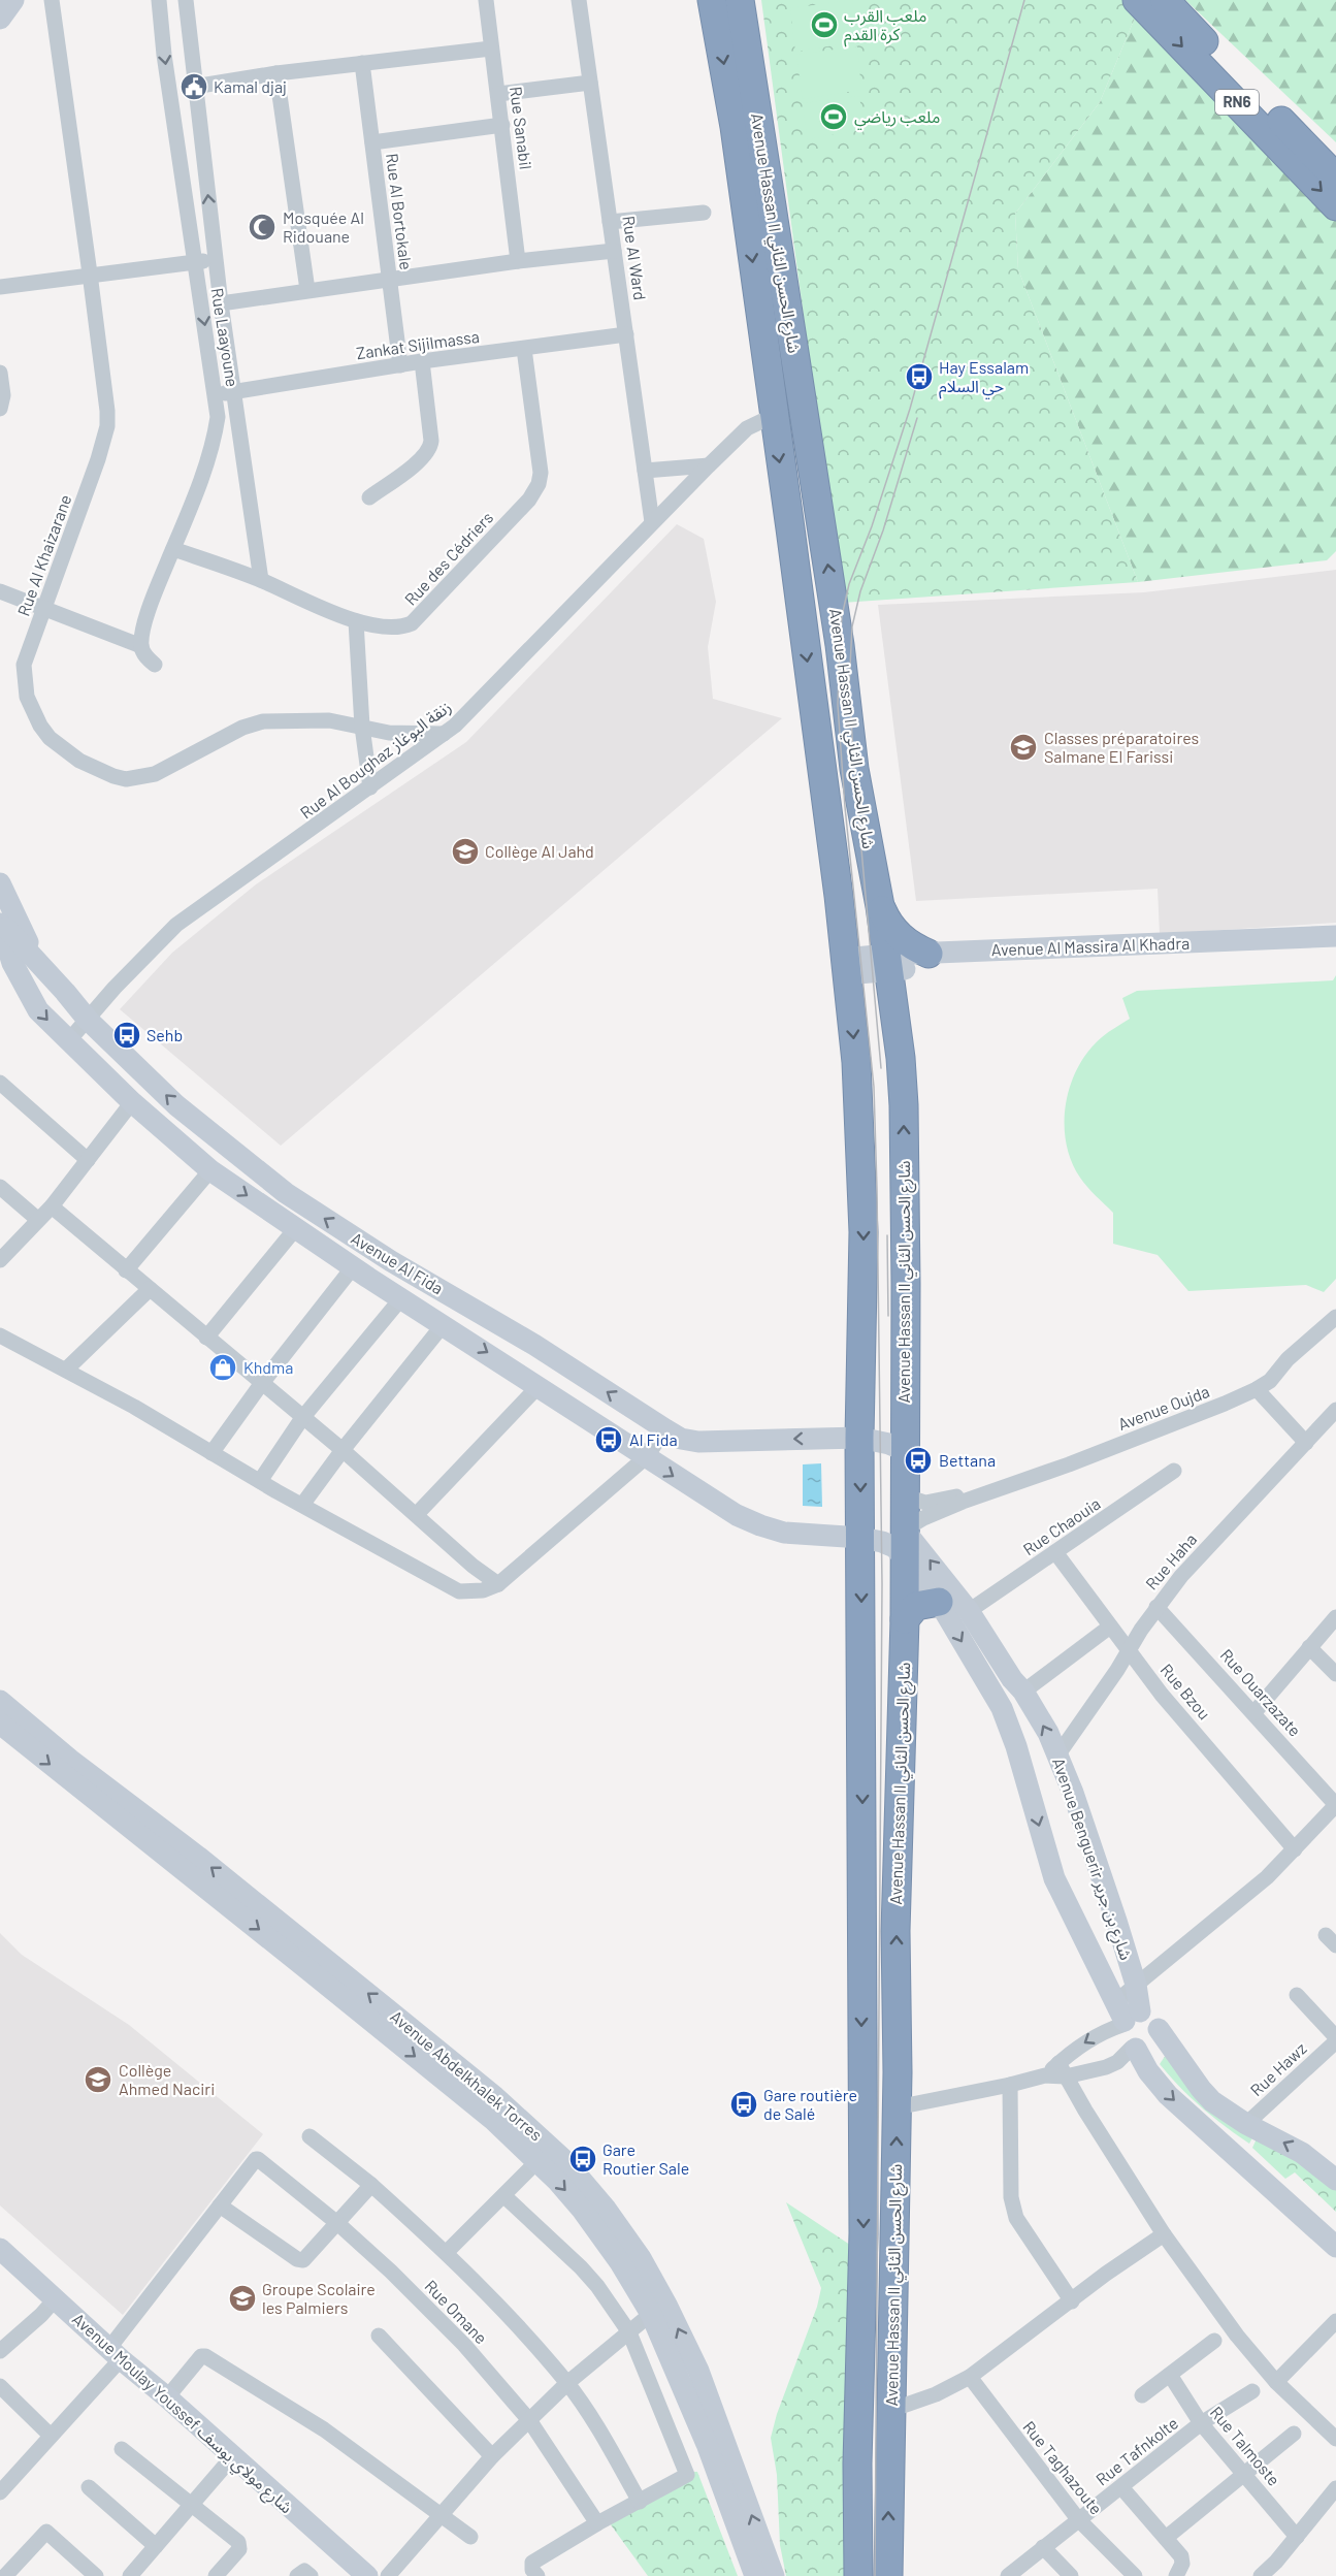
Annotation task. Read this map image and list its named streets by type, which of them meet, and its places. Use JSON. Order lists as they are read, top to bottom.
{
  "streets": {
    "highway": ["RN6", "Avenue Hassan II شارع الحسن الثاني"],
    "main road": [
      "Avenue Al Massira Al Khadra",
      "Avenue Al Fida",
      "Avenue Benguerir شارع بن جرير",
      "Avenue Abdelkhalek Torres",
      "Avenue Moulay Youssef شارع مولاي يوسف"
    ],
    "street": [
      "Rue Sanabil",
      "Rue Al Bortokale",
      "Rue Al Ward",
      "Rue Laayoune",
      "Zankat Sijilmassa",
      "Rue Al Khaizarane",
      "Rue des Cédriers",
      "Rue Al Boughaz زنقة البوغاز",
      "Avenue Oujda",
      "Rue Chaouia",
      "Rue Haha",
      "Rue Bzou",
      "Rue Ouarzazate",
      "Rue Hawz",
      "Rue Omane",
      "Rue Talmoste",
      "Rue Tafnkolte",
      "Rue Taghazoute"
    ]
  },
  "crossings": [
    ["Rue Al Bortokale", "Zankat Sijilmassa"],
    ["Avenue Hassan II شارع الحسن الثاني", "Rue Al Boughaz زنقة البوغاز"],
    ["Avenue Hassan II شارع الحسن الثاني", "Avenue Al Massira Al Khadra"],
    ["Avenue Hassan II شارع الحسن الثاني", "Avenue Al Fida"],
    ["Avenue Hassan II شارع الحسن الثاني", "Avenue Oujda"],
    ["Avenue Hassan II شارع الحسن الثاني", "Avenue Benguerir شارع بن جرير"],
    ["Rue Al Ward", "Zankat Sijilmassa"],
    ["Rue Al Ward", "Rue Al Boughaz زنقة البوغاز"],
    ["Rue Laayoune", "Zankat Sijilmassa"],
    ["Rue Laayoune", "Rue des Cédriers"],
    ["Zankat Sijilmassa", "Rue des Cédriers"],
    ["Rue Al Khaizarane", "Rue Al Boughaz زنقة البوغاز"],
    ["Rue Al Boughaz زنقة البوغاز", "Avenue Al Fida"],
    ["Avenue Al Fida", "Avenue Oujda"],
    ["Avenue Al Fida", "Avenue Benguerir شارع بن جرير"],
    ["Avenue Oujda", "Avenue Benguerir شارع بن جرير"],
    ["Rue Chaouia", "Rue Bzou"],
    ["Rue Chaouia", "Avenue Benguerir شارع بن جرير"],
    ["Rue Haha", "Rue Bzou"],
    ["Rue Haha", "Rue Ouarzazate"],
    ["Rue Haha", "Avenue Benguerir شارع بن جرير"],
    ["Rue Talmoste", "Rue Tafnkolte"],
    ["Rue Tafnkolte", "Rue Taghazoute"]
  ],
  "places": {
    "sports": ["ملعب القرب كرة القدم", "ملعب رياضي"],
    "public building": ["Kamal djaj"],
    "mosque": ["Mosquée Al Ridouane"],
    "bus stop": [
      "Hay Essalam حي السلام",
      "Sehb",
      "Al Fida",
      "Bettana",
      "Gare routière de Salé",
      "Gare Routier Sale"
    ],
    "school or university": [
      "Classes préparatoires Salmane El Farissi",
      "Collège Al Jahd",
      "Collège Ahmed Naciri",
      "Groupe Scolaire les Palmiers"
    ],
    "shop": ["Khdma"]
  }
}
